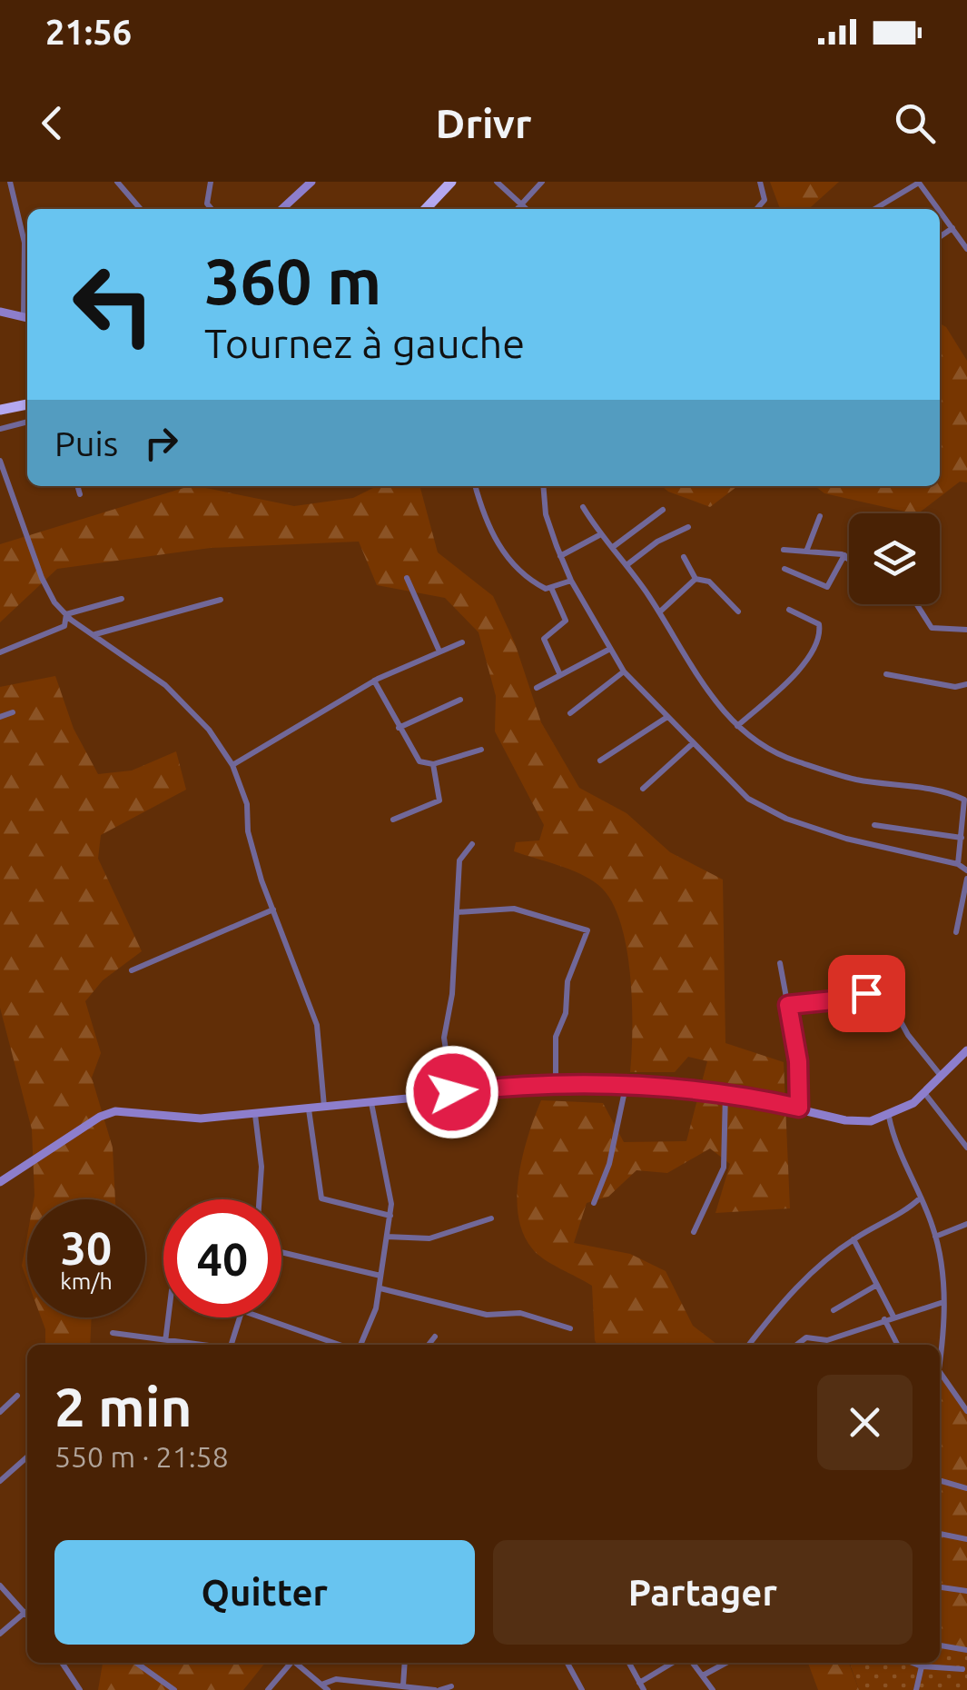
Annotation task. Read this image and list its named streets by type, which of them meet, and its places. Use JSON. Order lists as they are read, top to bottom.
{
  "page": {
    "status": "21:56",
    "header": "Drivr",
    "turn": ["360 m", "Tournez à gauche"],
    "then": "Puis",
    "speed": "30 km/h",
    "limit": "40",
    "heading": ["2 min", "550 m · 21:58"],
    "buttons": ["Quitter", "Partager"]
  }
}
